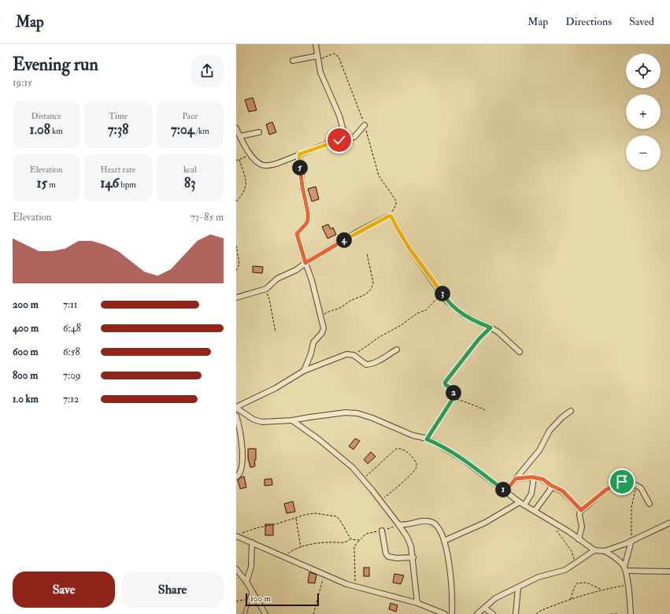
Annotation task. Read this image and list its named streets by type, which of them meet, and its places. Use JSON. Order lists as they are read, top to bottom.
{
  "scale_bar": "100 m",
  "page": {
    "header": "Map",
    "nav": ["Map", "Directions", "Saved"],
    "heading": ["Evening run", "19:15"],
    "map_buttons": ["+", "−"],
    "stats": [
      ["Distance", "1.08 km"],
      ["Time", "7:38"],
      ["Pace", "7:04 /km"],
      ["Elevation", "15 m"],
      ["Heart rate", "146 bpm"],
      ["kcal", "83"]
    ],
    "pins": [
      "5",
      "4",
      "3",
      "2",
      "1"
    ],
    "chart": ["Elevation", "73–85 m"],
    "list": [
      {
        "name": "200 m",
        "note": "7:11"
      },
      {
        "name": "400 m",
        "note": "6:48"
      },
      {
        "name": "600 m",
        "note": "6:58"
      },
      {
        "name": "800 m",
        "note": "7:09"
      },
      {
        "name": "1.0 km",
        "note": "7:12"
      }
    ],
    "buttons": ["Save", "Share"],
    "scale": "100 m"
  }
}
